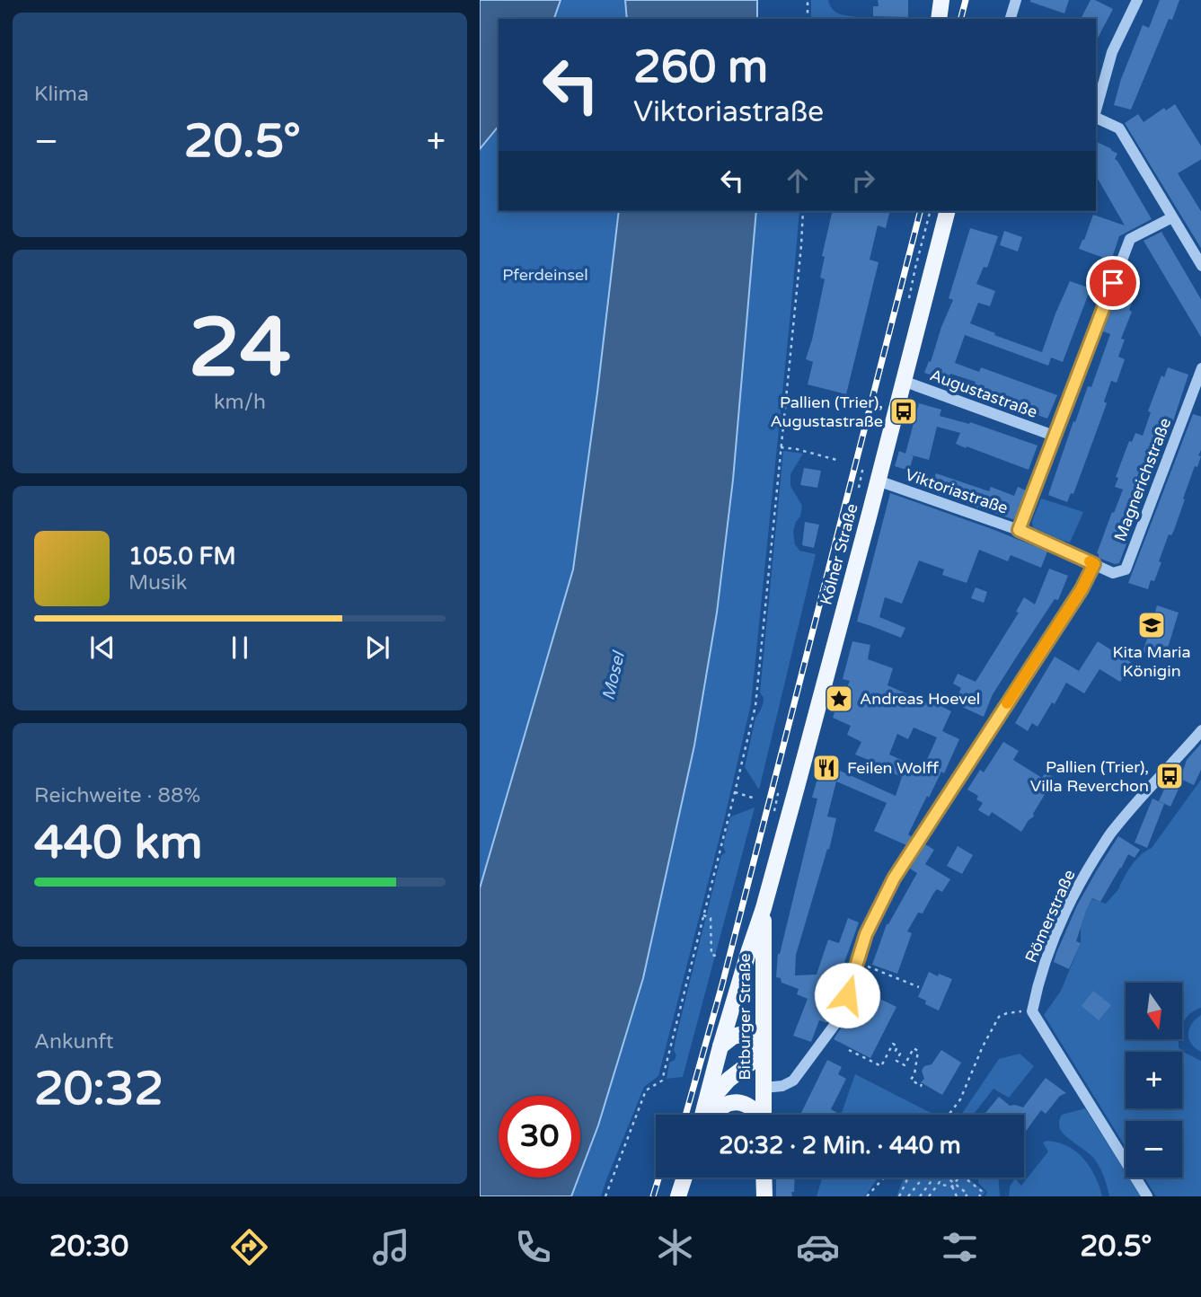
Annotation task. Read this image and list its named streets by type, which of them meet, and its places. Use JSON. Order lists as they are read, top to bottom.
{
  "streets": {
    "main road": ["Kölner Straße", "Bitburger Straße"],
    "street": [
      "Augustastraße",
      "Magnerichstraße",
      "Viktoriastraße",
      "Römerstraße"
    ]
  },
  "crossings": [
    ["Augustastraße", "Kölner Straße"],
    ["Magnerichstraße", "Viktoriastraße"],
    ["Viktoriastraße", "Kölner Straße"],
    ["Kölner Straße", "Bitburger Straße"]
  ],
  "water": ["Mosel"],
  "parks": ["Pferdeinsel"],
  "places": {
    "bus stop": ["Pallien (Trier), Augustastraße", "Pallien (Trier), Villa Reverchon"],
    "school or university": ["Kita Maria Königin"],
    "place": ["Andreas Hoevel"],
    "restaurant": ["Feilen Wolff"]
  },
  "north": "bottom",
  "page": {
    "tile": [
      "Klima",
      ["24", "km/h"],
      ["Reichweite · 88%", "440 km"],
      ["Ankunft", "20:32"]
    ],
    "turn": ["260 m", "Viktoriastraße"],
    "heat": ["−", "20.5°", "+"],
    "song": ["105.0 FM", "Musik"],
    "map_buttons": ["+", "−"],
    "limit": "30",
    "trip": "20:32 · 2 Min. · 440 m",
    "tabs": ["20:30", "20.5°"]
  }
}
